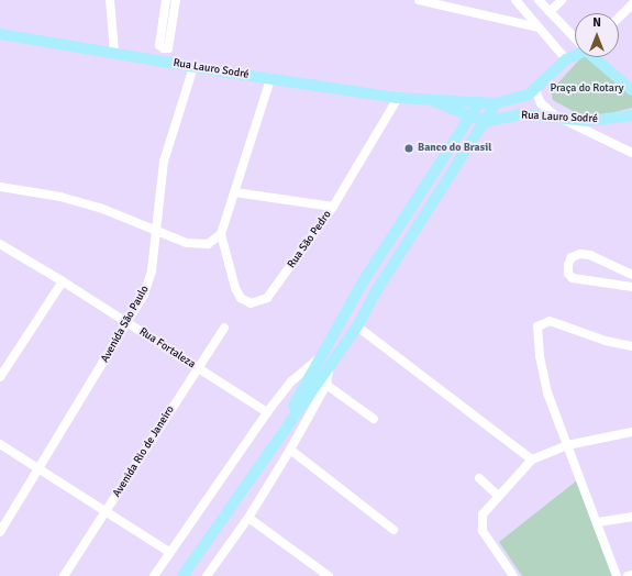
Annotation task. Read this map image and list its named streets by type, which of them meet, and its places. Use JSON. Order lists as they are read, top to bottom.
{
  "streets": {
    "main road": ["Rua Lauro Sodré"],
    "street": [
      "Rua São Pedro",
      "Avenida São Paulo",
      "Rua Fortaleza",
      "Avenida Rio de Janeiro"
    ]
  },
  "crossings": [
    ["Rua Lauro Sodré", "Rua São Pedro"],
    ["Rua Lauro Sodré", "Avenida São Paulo"],
    ["Avenida São Paulo", "Rua Fortaleza"],
    ["Rua Fortaleza", "Avenida Rio de Janeiro"]
  ],
  "parks": ["Praça do Rotary"],
  "places": ["Banco do Brasil"],
  "north": "top"
}
